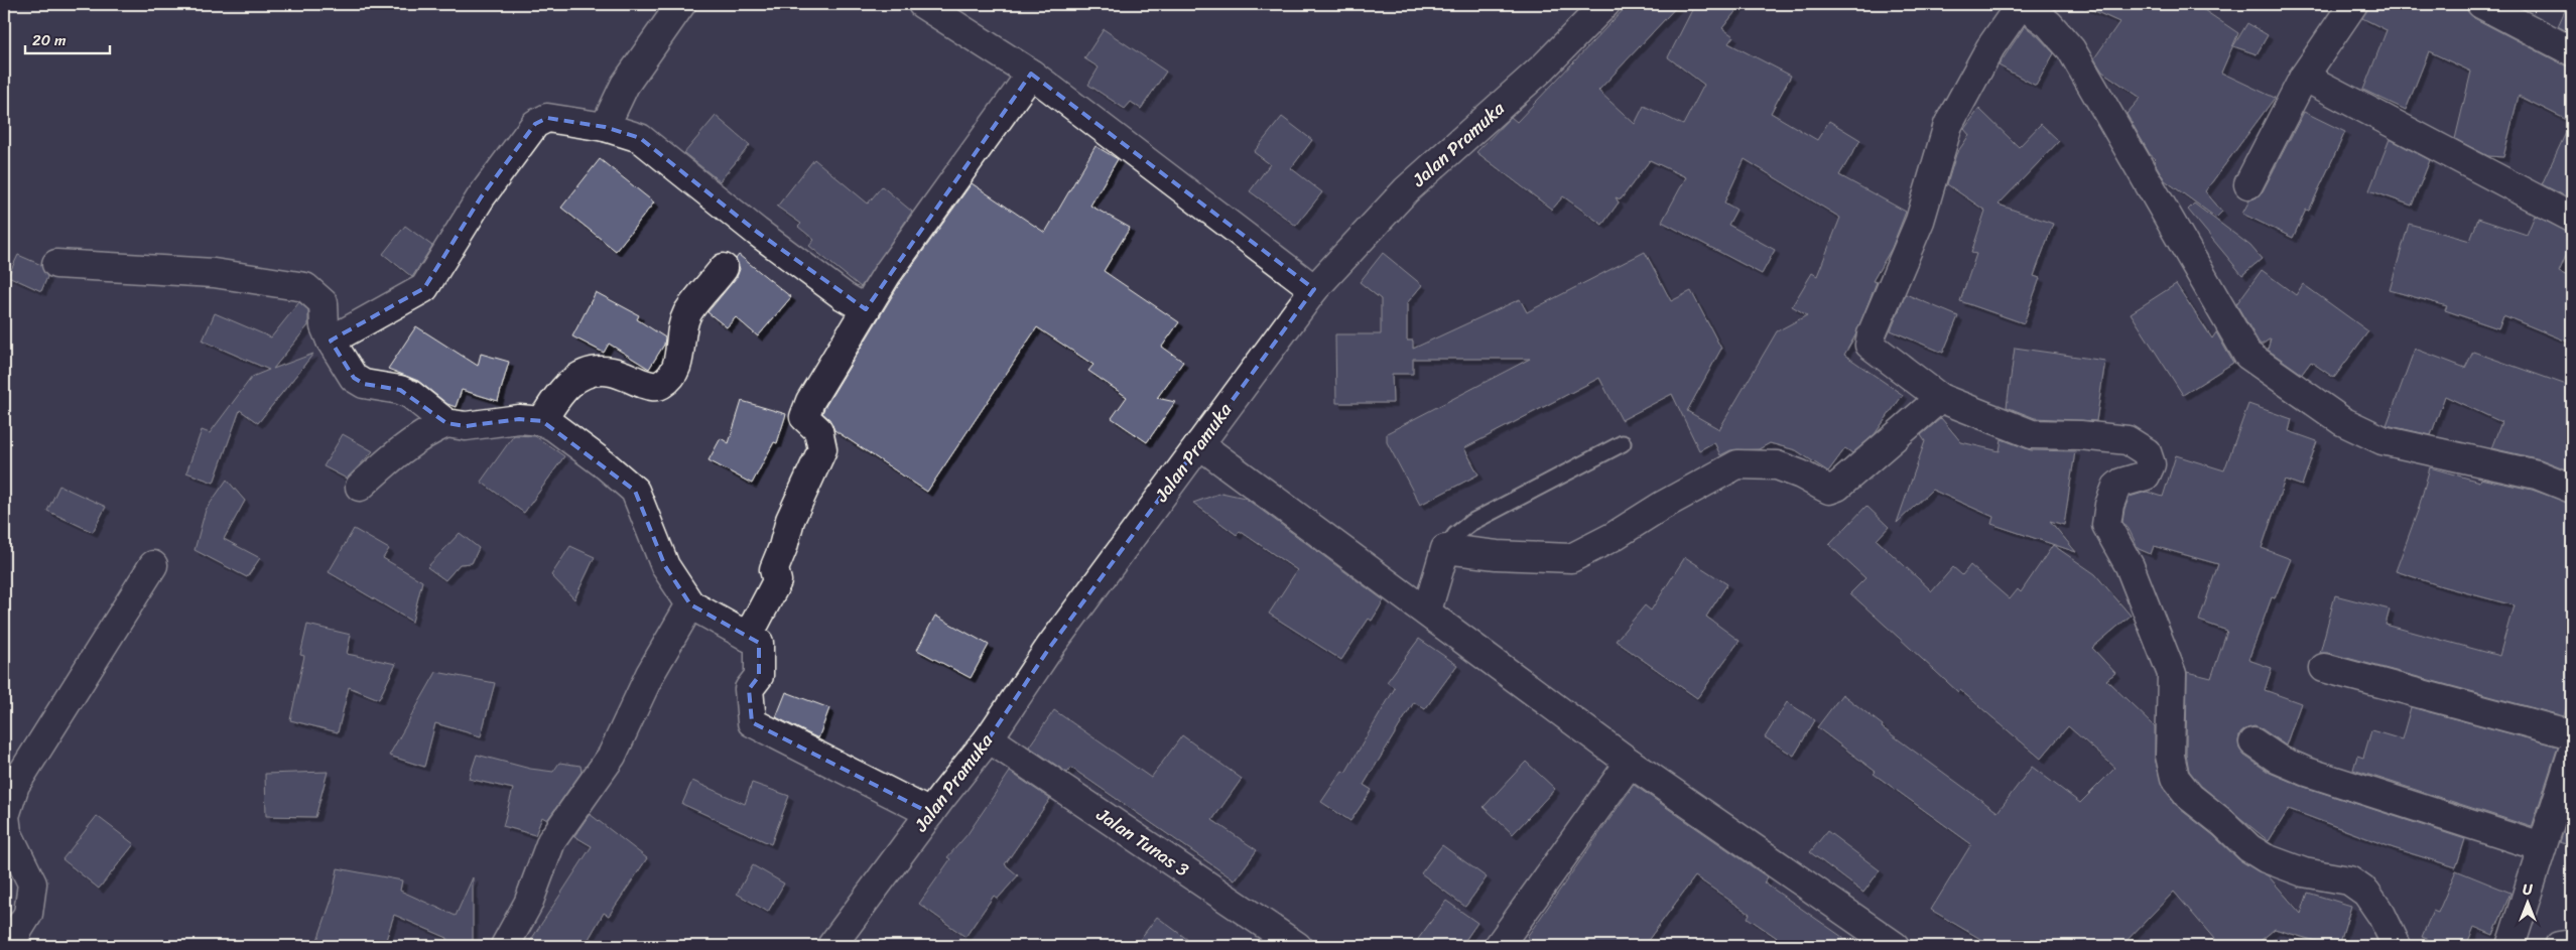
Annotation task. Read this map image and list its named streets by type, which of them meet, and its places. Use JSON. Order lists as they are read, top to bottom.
{
  "streets": {
    "street": ["Jalan Pramuka", "Jalan Tunas 3"]
  },
  "crossings": [
    ["Jalan Pramuka", "Jalan Tunas 3"]
  ],
  "scale_bar": "20 m",
  "north": "top"
}
